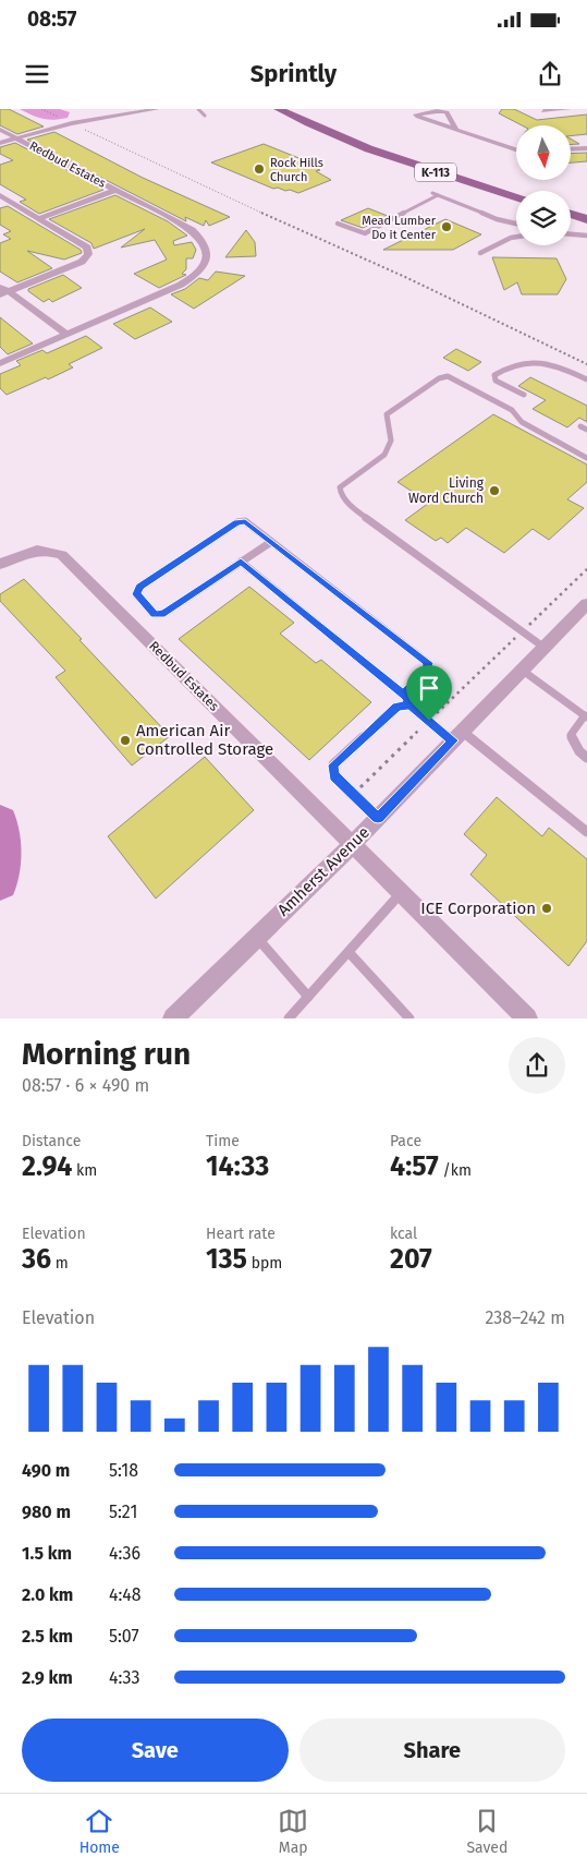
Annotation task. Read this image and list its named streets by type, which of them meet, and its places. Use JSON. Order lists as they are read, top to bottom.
{
  "streets": {
    "main road": ["K-113"],
    "street": ["Redbud Estates", "Amherst Avenue"]
  },
  "crossings": [
    ["Redbud Estates", "Amherst Avenue"]
  ],
  "places": [
    "Rock Hills Church",
    "Mead Lumber Do it Center",
    "Living Word Church",
    "American Air Controlled Storage",
    "ICE Corporation"
  ],
  "north": "bottom",
  "page": {
    "status": "08:57",
    "header": "Sprintly",
    "heading": ["Morning run", "08:57 · 6 × 490 m"],
    "stats": [
      ["Distance", "2.94 km"],
      ["Time", "14:33"],
      ["Pace", "4:57 /km"],
      ["Elevation", "36 m"],
      ["Heart rate", "135 bpm"],
      ["kcal", "207"]
    ],
    "chart": ["Elevation", "238–242 m"],
    "list": [
      {
        "name": "490 m",
        "note": "5:18"
      },
      {
        "name": "980 m",
        "note": "5:21"
      },
      {
        "name": "1.5 km",
        "note": "4:36"
      },
      {
        "name": "2.0 km",
        "note": "4:48"
      },
      {
        "name": "2.5 km",
        "note": "5:07"
      },
      {
        "name": "2.9 km",
        "note": "4:33"
      }
    ],
    "buttons": ["Save", "Share"],
    "tabs": ["Home", "Map", "Saved"]
  }
}
